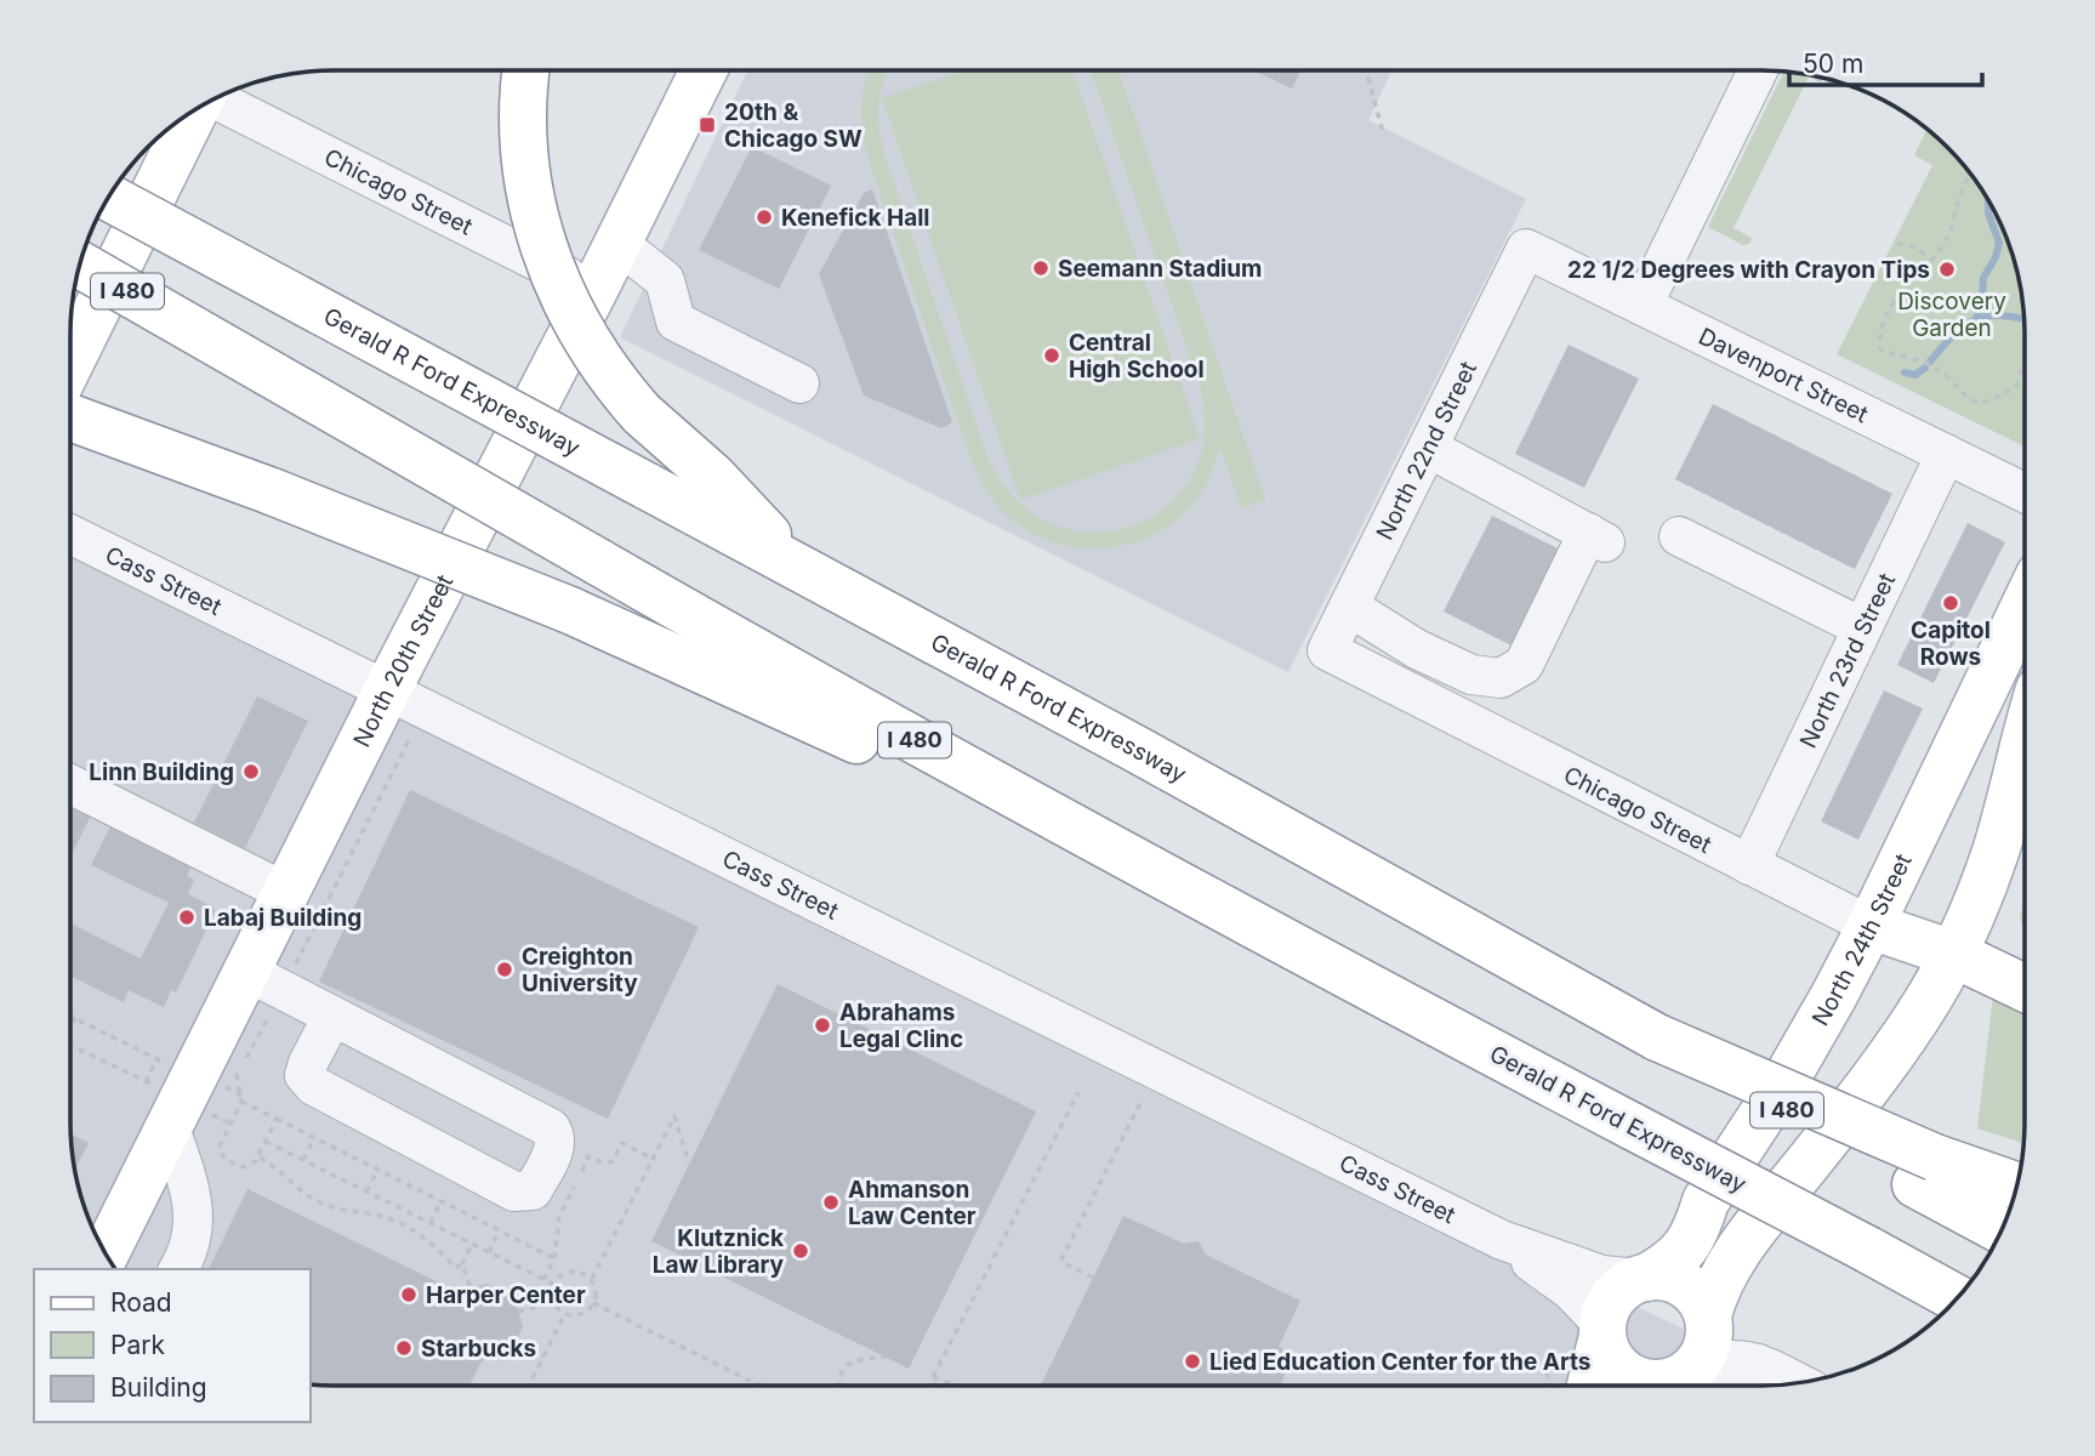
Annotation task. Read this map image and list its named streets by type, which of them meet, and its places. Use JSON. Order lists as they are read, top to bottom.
{
  "streets": {
    "main road": [
      "Chicago Street",
      "I 480",
      "Gerald R Ford Expressway",
      "North 20th Street",
      "North 24th Street"
    ],
    "street": [
      "Davenport Street",
      "North 22nd Street",
      "Cass Street",
      "North 23rd Street"
    ]
  },
  "crossings": [
    ["Chicago Street", "North 22nd Street"],
    ["Chicago Street", "North 23rd Street"],
    ["Chicago Street", "North 20th Street"],
    ["Chicago Street", "North 24th Street"],
    ["Davenport Street", "North 22nd Street"],
    ["Davenport Street", "North 23rd Street"],
    ["Cass Street", "North 20th Street"]
  ],
  "parks": ["Discovery Garden"],
  "places": {
    "transit": ["20th & Chicago SW"],
    "other": [
      "Kenefick Hall",
      "Seemann Stadium",
      "22 1/2 Degrees with Crayon Tips",
      "Central High School",
      "Capitol Rows",
      "Linn Building",
      "Labaj Building",
      "Creighton University",
      "Abrahams Legal Clinc",
      "Ahmanson Law Center",
      "Klutznick Law Library",
      "Harper Center",
      "Starbucks",
      "Lied Education Center for the Arts"
    ]
  },
  "legend": ["Road", "Park", "Building"],
  "scale_bar": "50 m"
}
